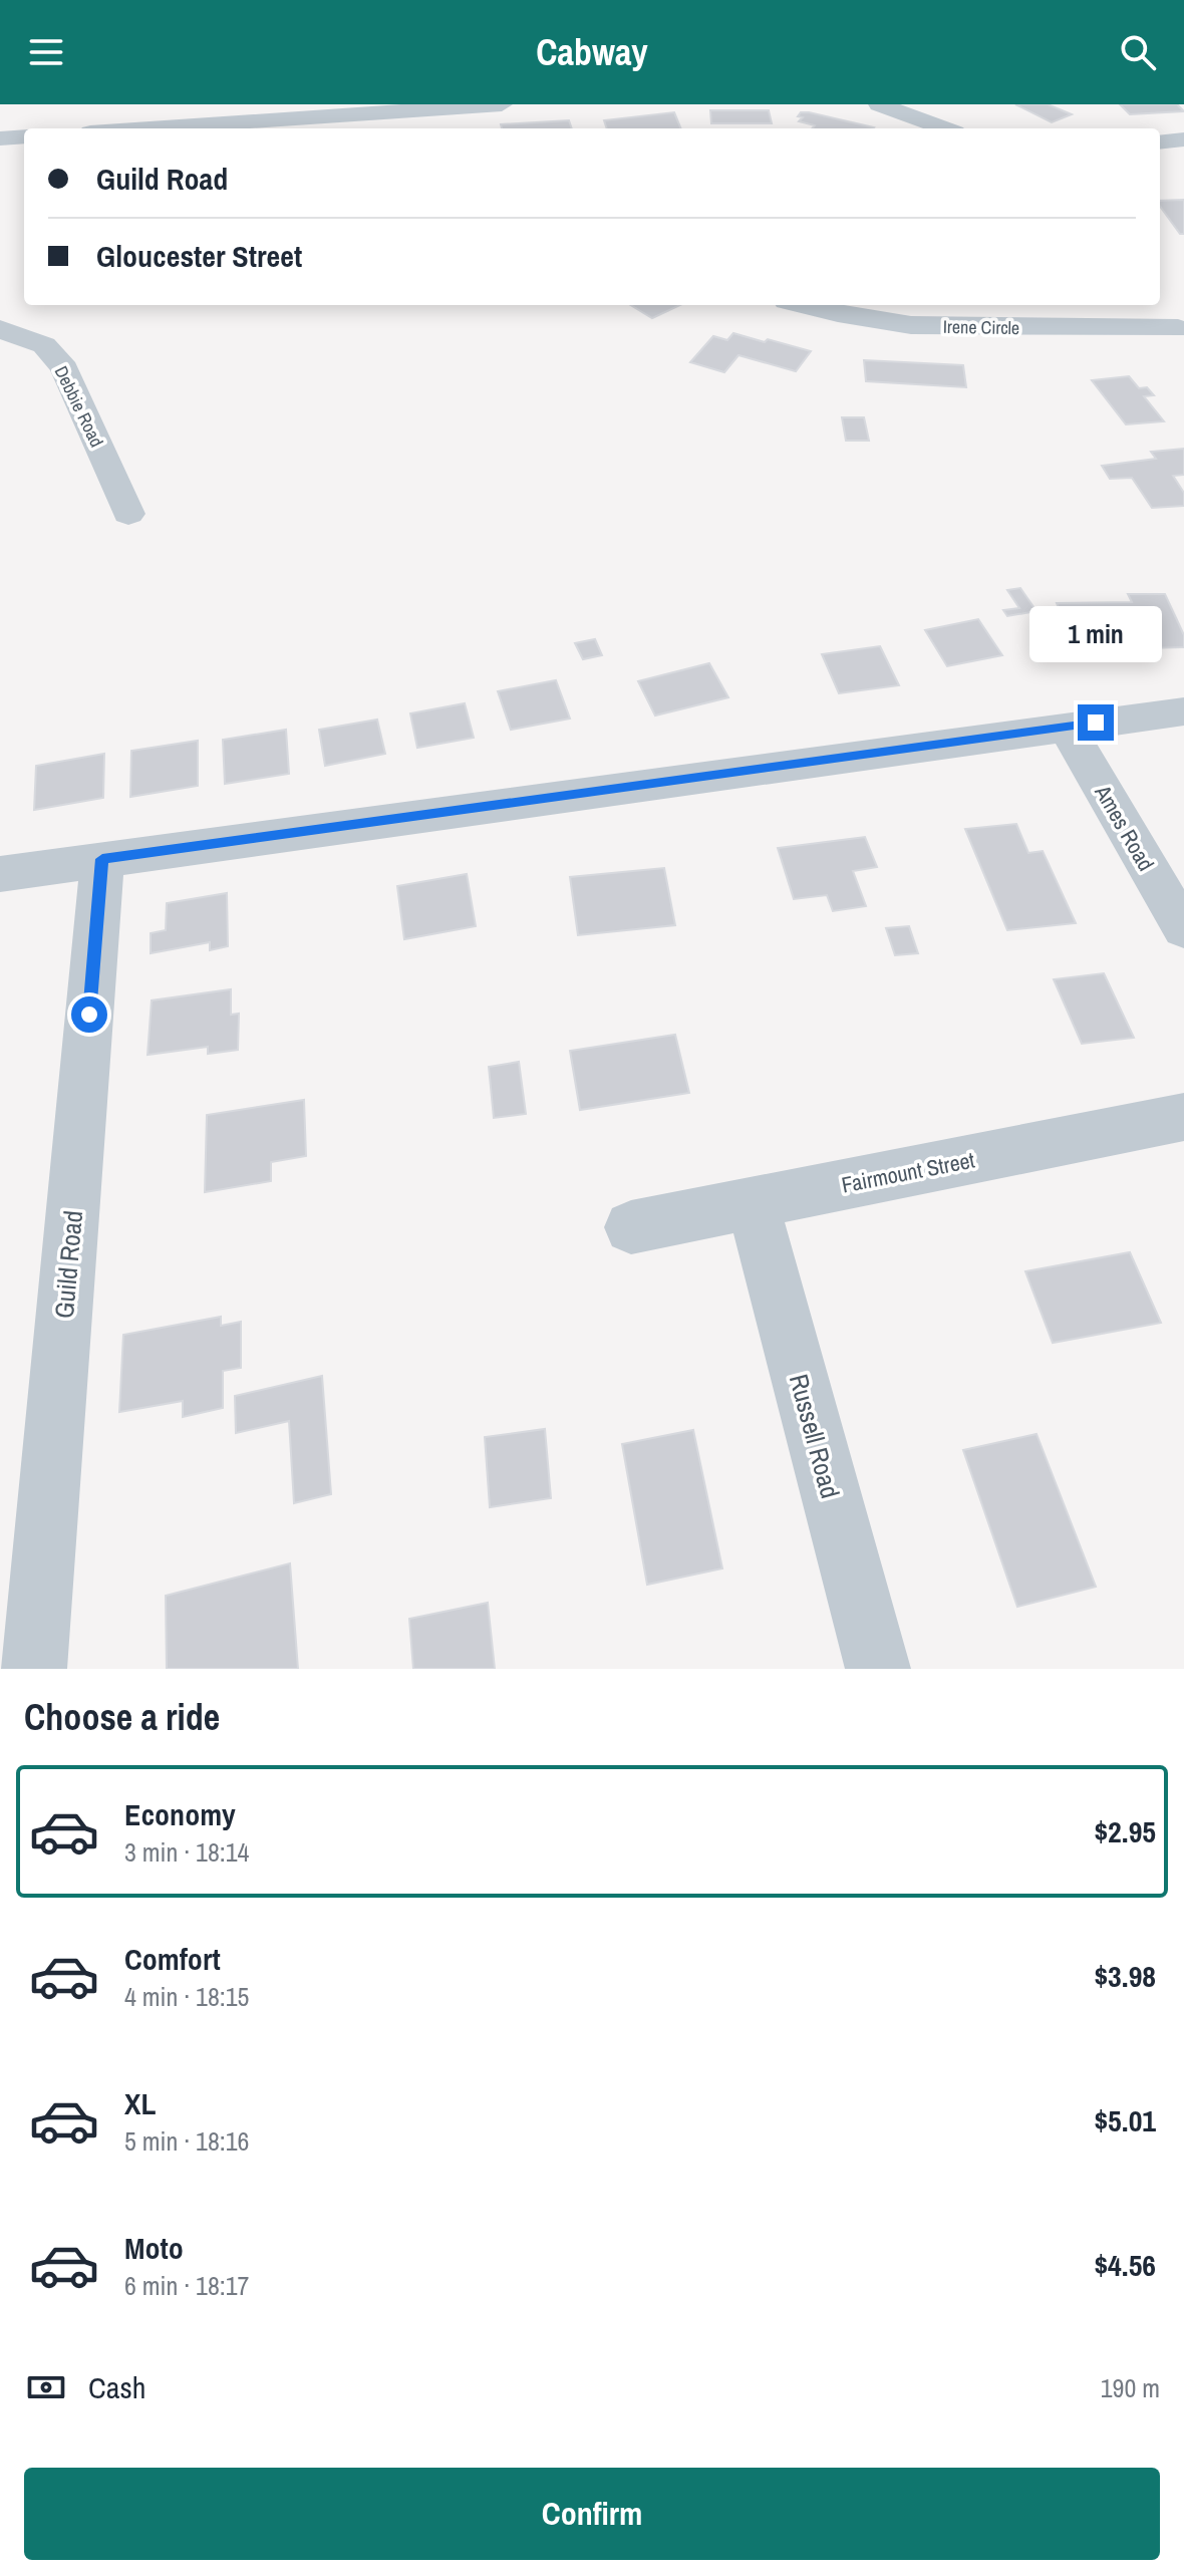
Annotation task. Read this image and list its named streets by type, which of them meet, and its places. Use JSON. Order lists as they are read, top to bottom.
{
  "streets": {
    "street": [
      "Irene Circle",
      "Debbie Road",
      "Ames Road",
      "Fairmount Street",
      "Guild Road",
      "Russell Road"
    ]
  },
  "crossings": [
    ["Fairmount Street", "Russell Road"]
  ],
  "page": {
    "header": "Cabway",
    "banner": ["Guild Road", "Gloucester Street"],
    "bubble": "1 min",
    "heading": "Choose a ride",
    "list": [
      {
        "name": "Economy",
        "note": "3 min · 18:14",
        "value": "$2.95"
      },
      {
        "name": "Comfort",
        "note": "4 min · 18:15",
        "value": "$3.98"
      },
      {
        "name": "XL",
        "note": "5 min · 18:16",
        "value": "$5.01"
      },
      {
        "name": "Moto",
        "note": "6 min · 18:17",
        "value": "$4.56"
      }
    ],
    "pay": ["Cash", "190 m"],
    "buttons": "Confirm"
  }
}
